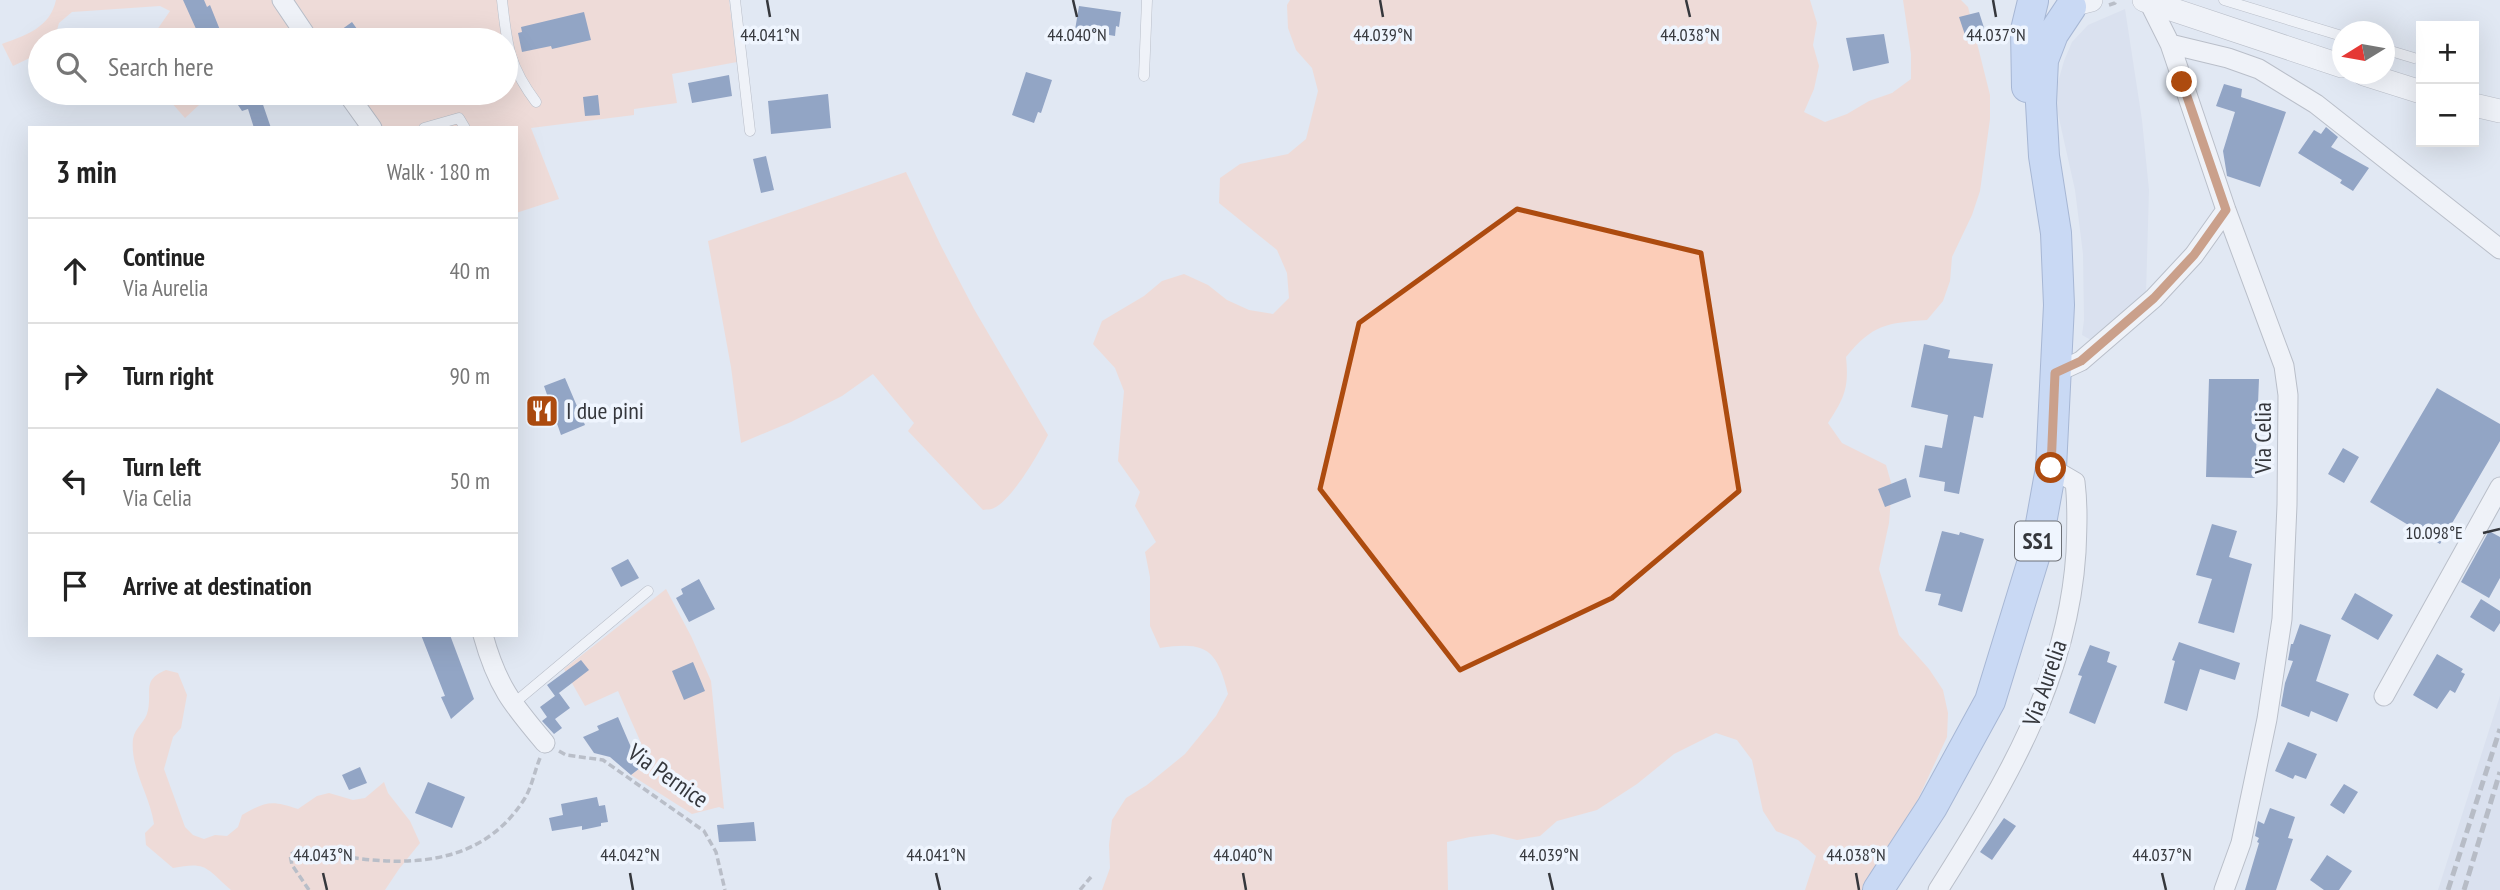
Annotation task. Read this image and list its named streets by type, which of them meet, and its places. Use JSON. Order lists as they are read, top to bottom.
{
  "streets": {
    "main road": ["SS1", "Via Aurelia"],
    "street": ["Via Celia"],
    "path": ["Via Pernice"]
  },
  "places": {
    "restaurant": ["I due pini"]
  },
  "north": "left",
  "page": {
    "map_buttons": ["+", "−"],
    "search": "Search here",
    "heading": ["3 min", "Walk · 180 m"],
    "list": [
      ["Continue", "Via Aurelia", "40 m"],
      ["Turn right", "90 m"],
      ["Turn left", "Via Celia", "50 m"],
      "Arrive at destination"
    ]
  },
  "coordinates": [
    "44.041°N",
    "44.040°N",
    "44.037°N",
    "44.039°N",
    "44.038°N",
    "10.098°E",
    "44.043°N",
    "44.042°N"
  ]
}
